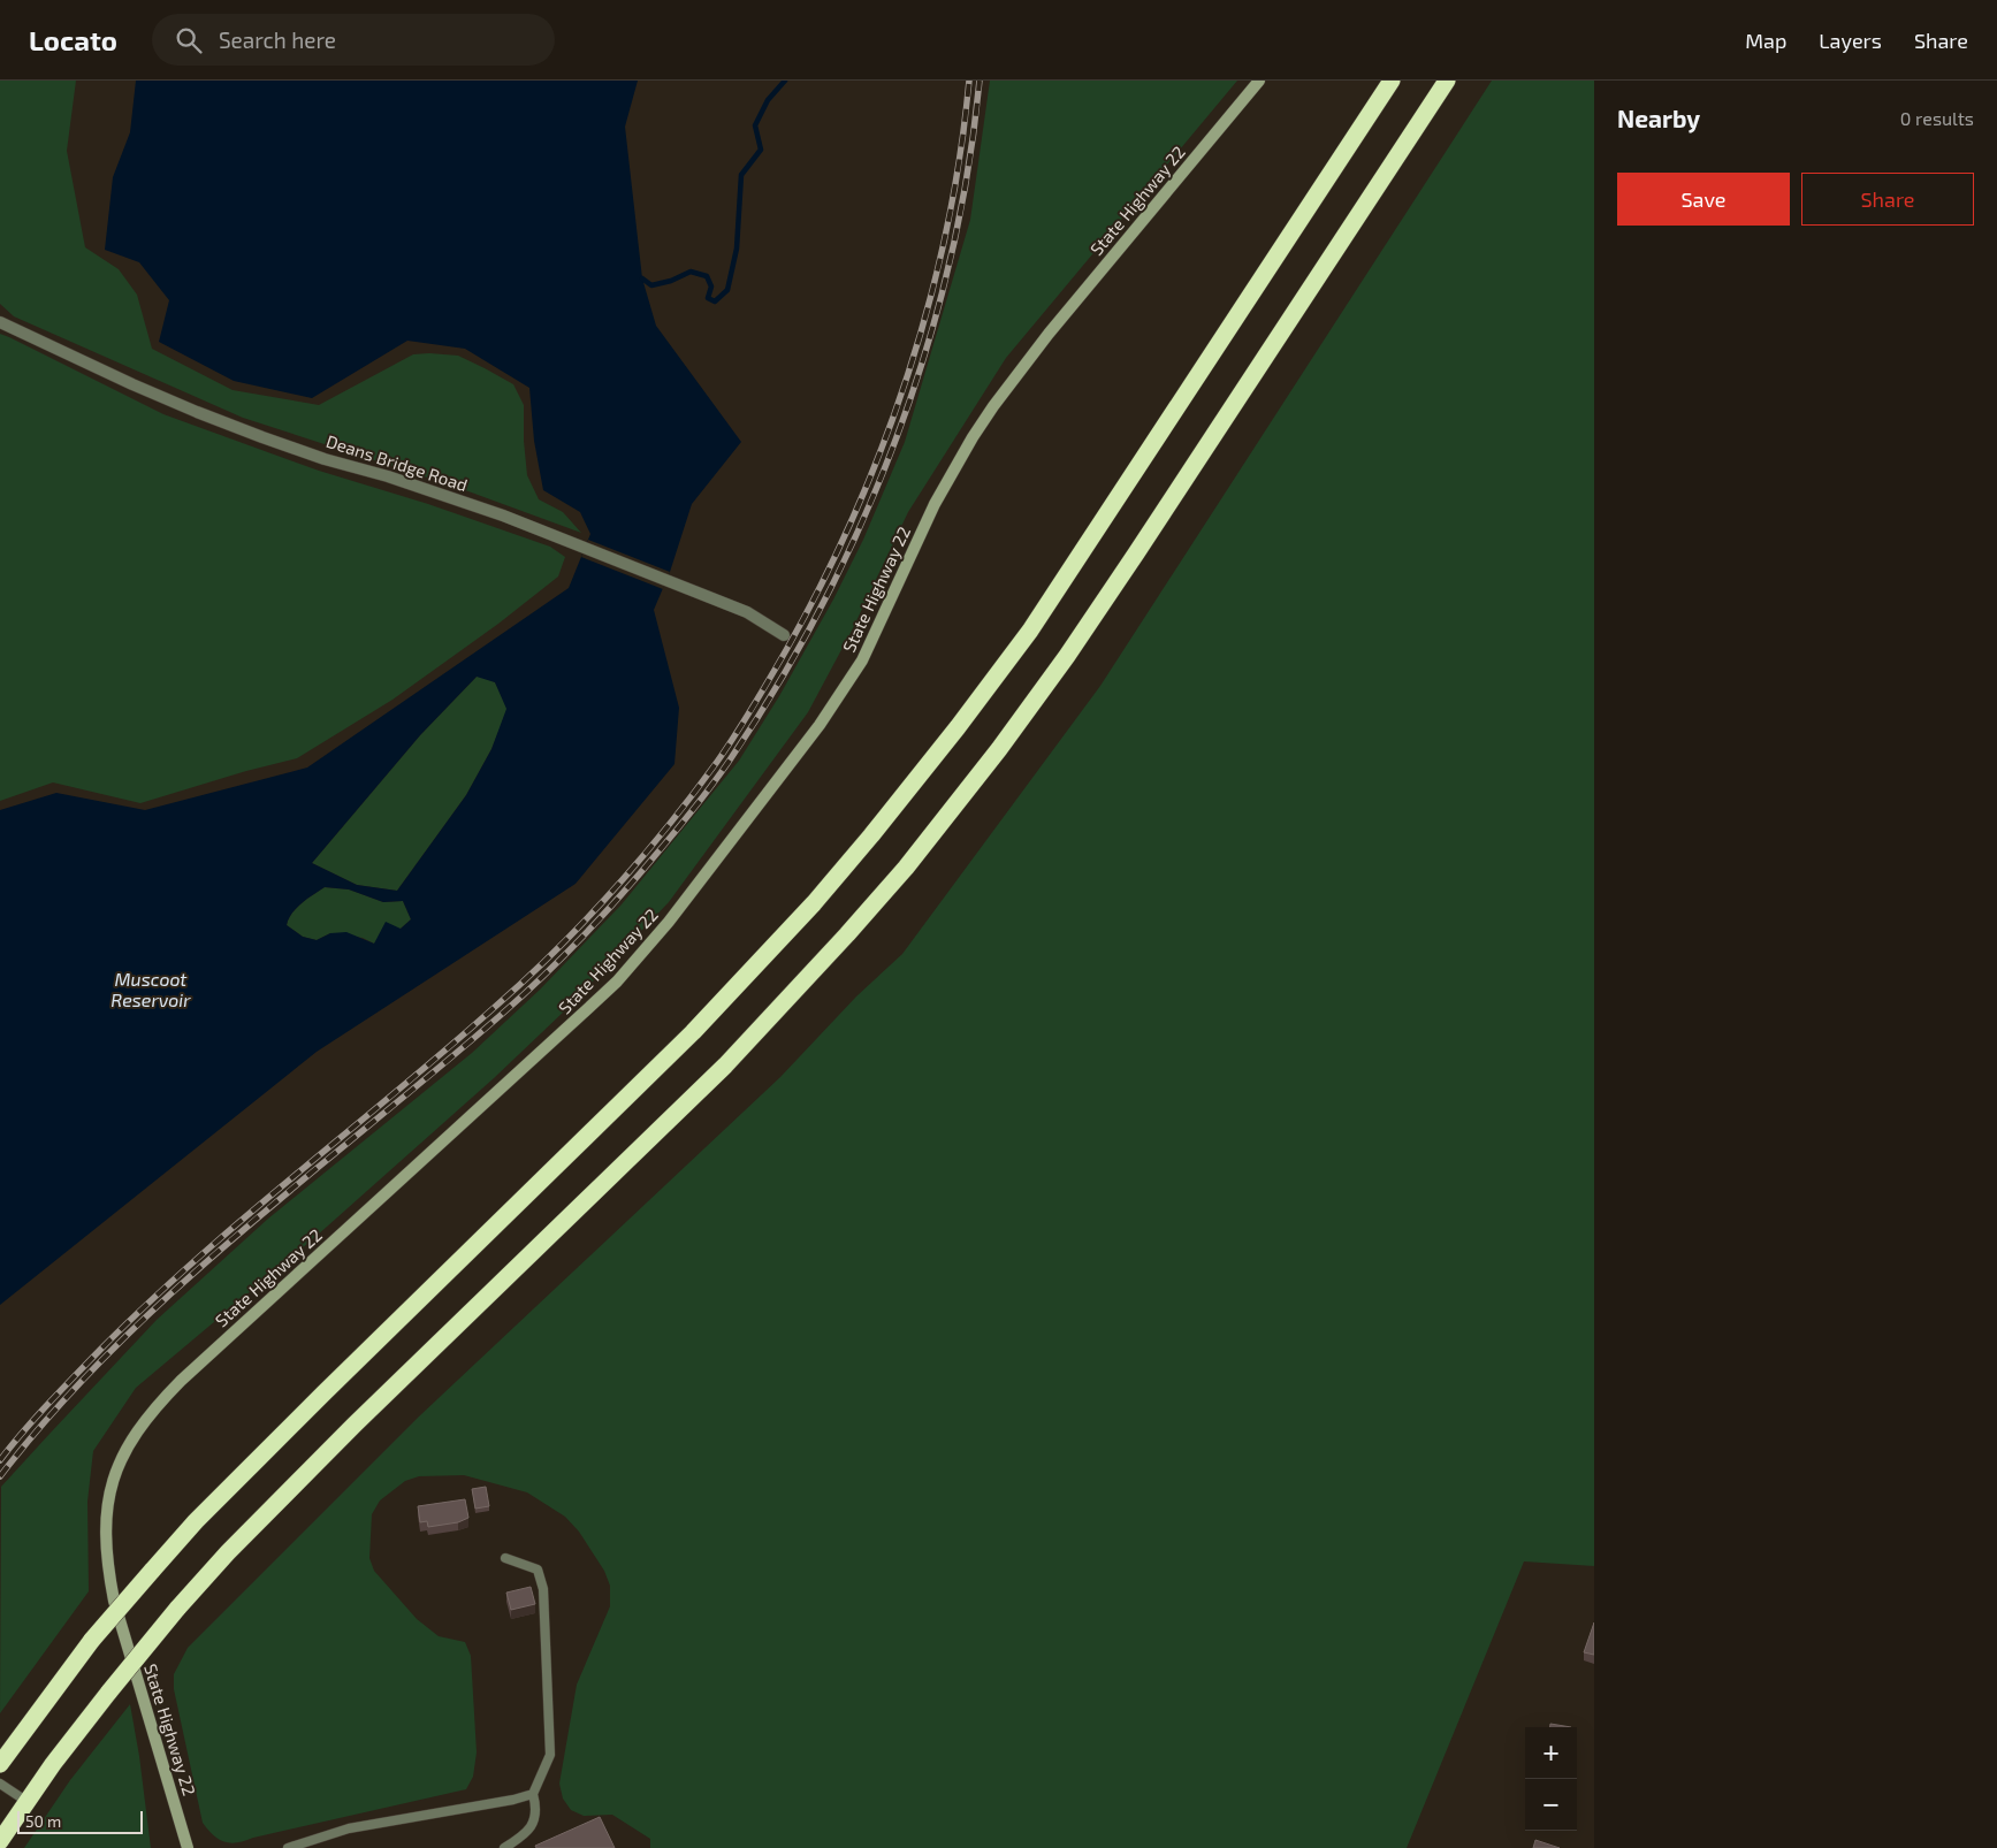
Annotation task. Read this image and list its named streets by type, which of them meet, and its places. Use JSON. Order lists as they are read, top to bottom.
{
  "streets": {
    "main road": ["State Highway 22"],
    "street": ["Deans Bridge Road"]
  },
  "water": ["Muscoot Reservoir"],
  "scale_bar": "50 m",
  "page": {
    "header": "Locato",
    "search": "Search here",
    "nav": ["Map", "Layers", "Share"],
    "heading": ["Nearby", "0 results"],
    "buttons": ["Save", "Share"],
    "map_buttons": ["+", "−"],
    "scale": "50 m"
  }
}
